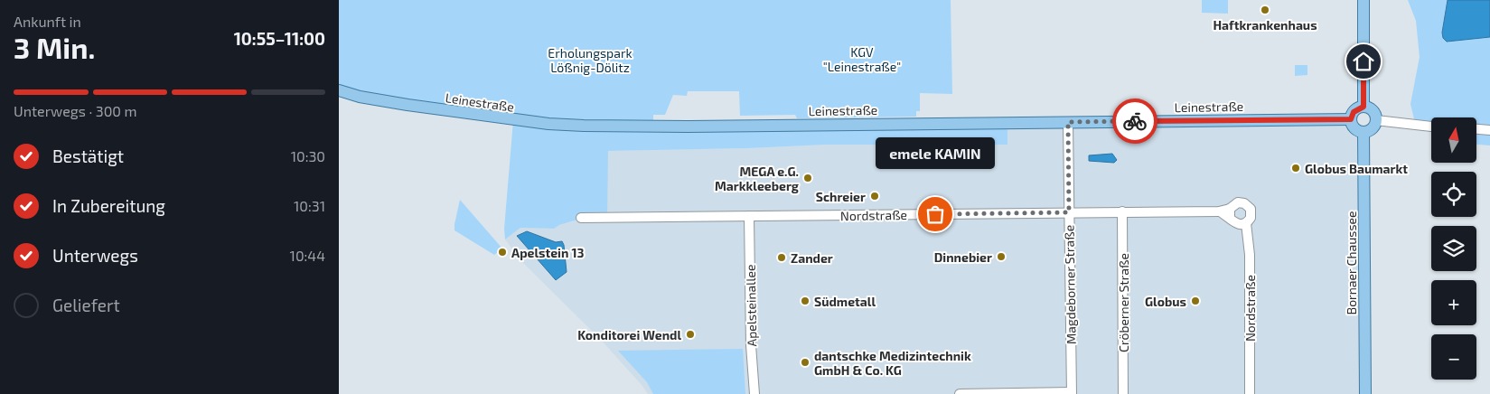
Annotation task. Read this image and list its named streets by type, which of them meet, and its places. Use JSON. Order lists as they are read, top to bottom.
{
  "streets": {
    "main road": ["Leinestraße", "Bornaer Chaussee"],
    "street": [
      "Nordstraße",
      "Magdeborner Straße",
      "Cröberner Straße",
      "Apelsteinallee"
    ]
  },
  "crossings": [
    ["Leinestraße", "Bornaer Chaussee"],
    ["Leinestraße", "Magdeborner Straße"],
    ["Nordstraße", "Magdeborner Straße"],
    ["Nordstraße", "Cröberner Straße"],
    ["Nordstraße", "Apelsteinallee"]
  ],
  "parks": ["KGV \"Leinestraße\"", "Erholungspark Lößnig-Dölitz"],
  "places": [
    "Haftkrankenhaus",
    "Globus Baumarkt",
    "MEGA e.G. Markkleeberg",
    "Schreier",
    "emele KAMIN",
    "Apelstein 13",
    "Dinnebier",
    "Zander",
    "Südmetall",
    "Globus",
    "Konditorei Wendl",
    "dantschke Medizintechnik GmbH & Co. KG"
  ],
  "north": "top",
  "page": {
    "heading": ["3 Min.", "Ankunft in", "10:55–11:00"],
    "bar": "Unterwegs · 300 m",
    "map_buttons": ["+", "−"],
    "list": [
      ["Bestätigt", "10:30"],
      ["In Zubereitung", "10:31"],
      ["Unterwegs", "10:44"],
      "Geliefert"
    ],
    "bubble": "emele KAMIN"
  }
}
